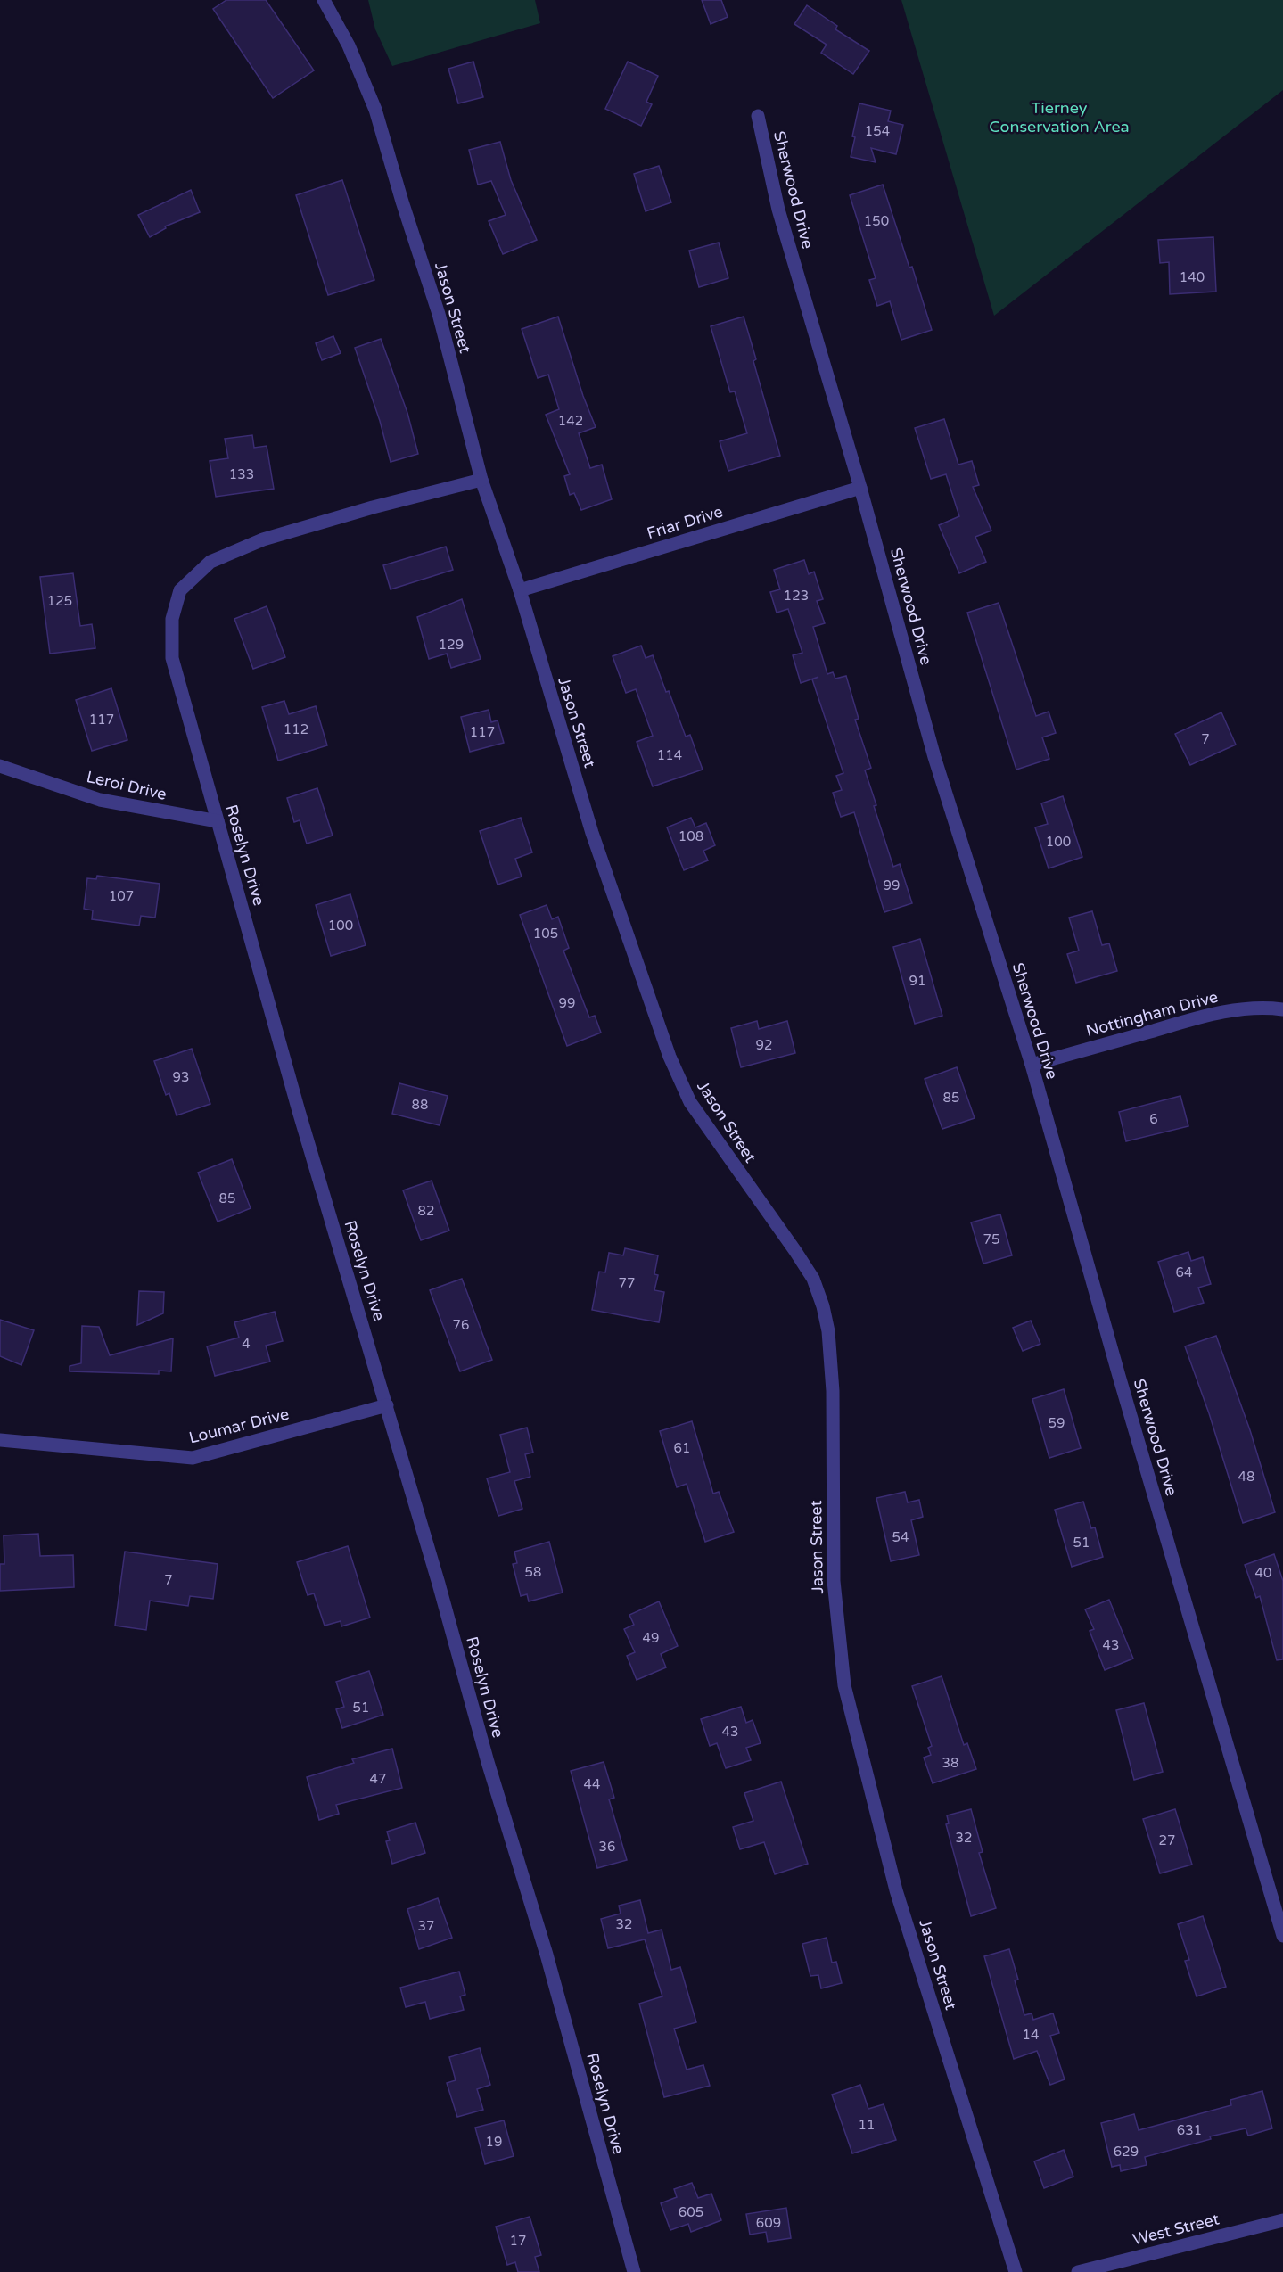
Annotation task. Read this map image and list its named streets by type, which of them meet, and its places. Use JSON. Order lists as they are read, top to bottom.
{
  "streets": {
    "street": [
      "Sherwood Drive",
      "Jason Street",
      "Friar Drive",
      "Leroi Drive",
      "Roselyn Drive",
      "Nottingham Drive",
      "Loumar Drive",
      "West Street"
    ]
  },
  "crossings": [
    ["Sherwood Drive", "Friar Drive"],
    ["Sherwood Drive", "Nottingham Drive"],
    ["Jason Street", "Friar Drive"],
    ["Jason Street", "Roselyn Drive"],
    ["Leroi Drive", "Roselyn Drive"],
    ["Roselyn Drive", "Loumar Drive"]
  ],
  "parks": ["Tierney Conservation Area"],
  "house_numbers": [
    "154",
    "150",
    "140",
    "142",
    "133",
    "123",
    "125",
    "129",
    "117",
    "112",
    "117",
    "7",
    "114",
    "108",
    "100",
    "99",
    "107",
    "100",
    "105",
    "91",
    "99",
    "92",
    "93",
    "85",
    "88",
    "6",
    "85",
    "82",
    "75",
    "64",
    "77",
    "76",
    "4",
    "59",
    "61",
    "48",
    "54",
    "51",
    "58",
    "40",
    "7",
    "49",
    "43",
    "51",
    "43",
    "38",
    "47",
    "44",
    "32",
    "27",
    "36",
    "32",
    "37",
    "14",
    "11",
    "631",
    "19",
    "629",
    "605",
    "609",
    "17"
  ]
}
